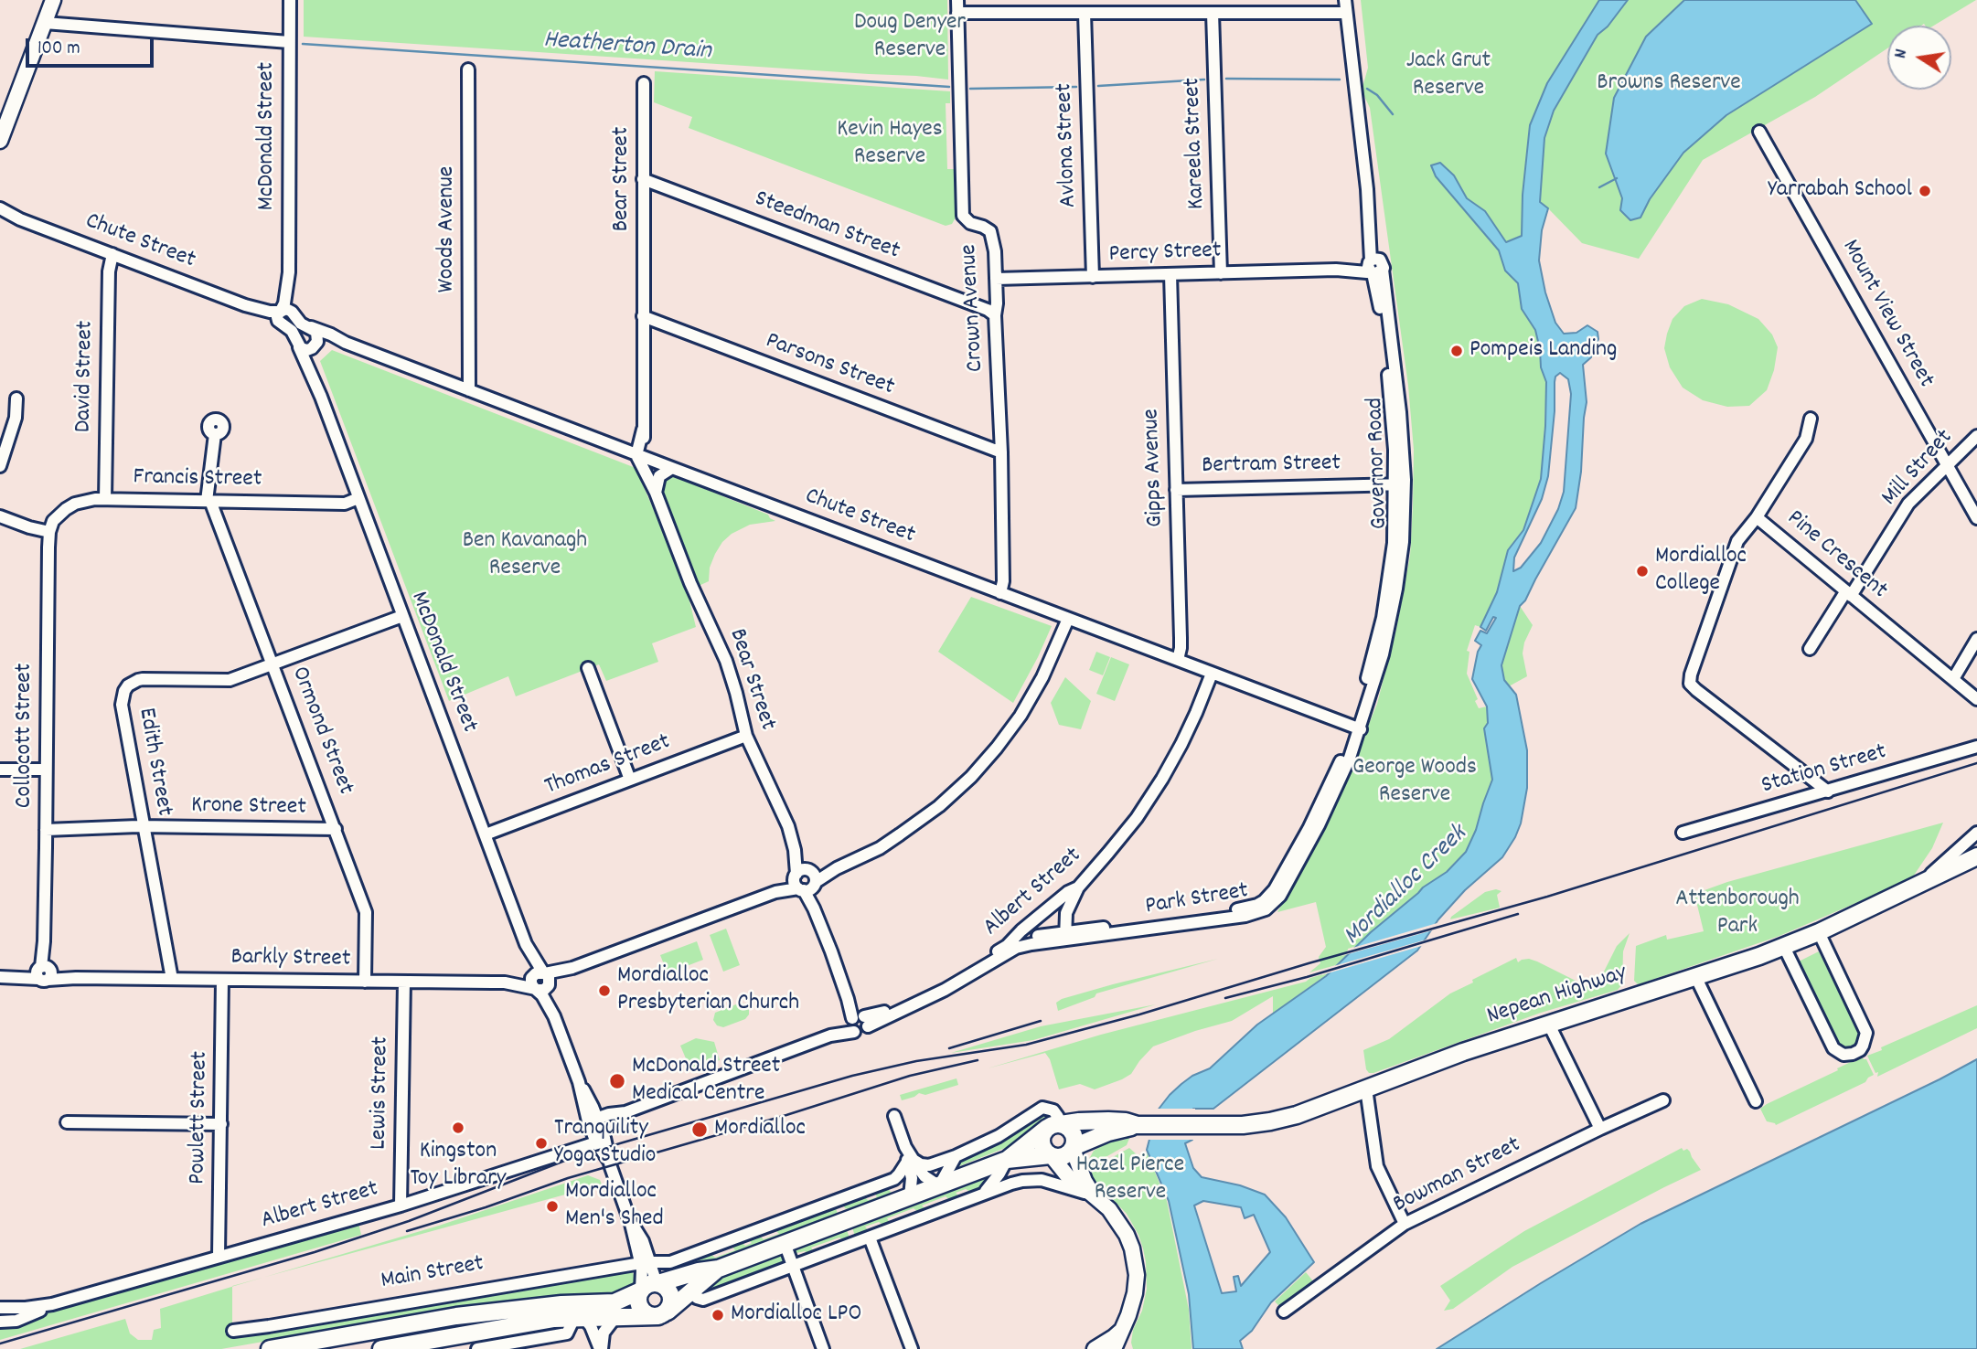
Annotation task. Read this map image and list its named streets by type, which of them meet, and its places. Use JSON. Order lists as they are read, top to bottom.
{
  "streets": {
    "highway": ["Nepean Highway", "Main Street"],
    "street": [
      "McDonald Street",
      "Kareela Street",
      "Avlona Street",
      "Bear Street",
      "Steedman Street",
      "Woods Avenue",
      "Chute Street",
      "Percy Street",
      "Crown Avenue",
      "Mount View Street",
      "Parsons Street",
      "David Street",
      "Governor Road",
      "Bertram Street",
      "Gipps Avenue",
      "Mill Street",
      "Francis Street",
      "Pine Crescent",
      "Ormond Street",
      "Collocott Street",
      "Edith Street",
      "Thomas Street",
      "Station Street",
      "Krone Street",
      "Albert Street",
      "Park Street",
      "Barkly Street",
      "Lewis Street",
      "Powlett Street",
      "Bowman Street"
    ]
  },
  "crossings": [
    ["McDonald Street", "Chute Street"],
    ["McDonald Street", "Francis Street"],
    ["McDonald Street", "Edith Street"],
    ["McDonald Street", "Thomas Street"],
    ["McDonald Street", "Albert Street"],
    ["McDonald Street", "Barkly Street"],
    ["McDonald Street", "Main Street"],
    ["Kareela Street", "Percy Street"],
    ["Avlona Street", "Percy Street"],
    ["Bear Street", "Steedman Street"],
    ["Bear Street", "Chute Street"],
    ["Bear Street", "Parsons Street"],
    ["Bear Street", "Thomas Street"],
    ["Bear Street", "Albert Street"],
    ["Bear Street", "Barkly Street"],
    ["Steedman Street", "Crown Avenue"],
    ["Woods Avenue", "Chute Street"],
    ["Chute Street", "Crown Avenue"],
    ["Chute Street", "David Street"],
    ["Chute Street", "Governor Road"],
    ["Chute Street", "Gipps Avenue"],
    ["Chute Street", "Albert Street"],
    ["Chute Street", "Park Street"],
    ["Chute Street", "Barkly Street"],
    ["Percy Street", "Crown Avenue"],
    ["Percy Street", "Governor Road"],
    ["Percy Street", "Gipps Avenue"],
    ["Crown Avenue", "Parsons Street"],
    ["Mount View Street", "Mill Street"],
    ["David Street", "Francis Street"],
    ["Governor Road", "Bertram Street"],
    ["Governor Road", "Park Street"],
    ["Bertram Street", "Gipps Avenue"],
    ["Mill Street", "Pine Crescent"],
    ["Francis Street", "Ormond Street"],
    ["Francis Street", "Collocott Street"],
    ["Pine Crescent", "Station Street"],
    ["Ormond Street", "Edith Street"],
    ["Ormond Street", "Krone Street"],
    ["Ormond Street", "Barkly Street"],
    ["Collocott Street", "Krone Street"],
    ["Collocott Street", "Barkly Street"],
    ["Edith Street", "Krone Street"],
    ["Edith Street", "Barkly Street"],
    ["Albert Street", "Park Street"],
    ["Albert Street", "Lewis Street"],
    ["Albert Street", "Powlett Street"],
    ["Barkly Street", "Lewis Street"],
    ["Barkly Street", "Powlett Street"]
  ],
  "water": ["Heatherton Drain", "Mordialloc Creek"],
  "parks": [
    "Doug Denyer Reserve",
    "Jack Grut Reserve",
    "Browns Reserve",
    "Kevin Hayes Reserve",
    "Ben Kavanagh Reserve",
    "George Woods Reserve",
    "Attenborough Park",
    "Hazel Pierce Reserve"
  ],
  "places": [
    "Yarrabah School",
    "Pompeis Landing",
    "Mordialloc College",
    "Mordialloc Presbyterian Church",
    "McDonald Street Medical Centre",
    "Kingston Toy Library",
    "Mordialloc",
    "Tranquility Yoga Studio",
    "Mordialloc Men's Shed",
    "Mordialloc LPO"
  ],
  "scale_bar": "100 m",
  "north": "left"
}
